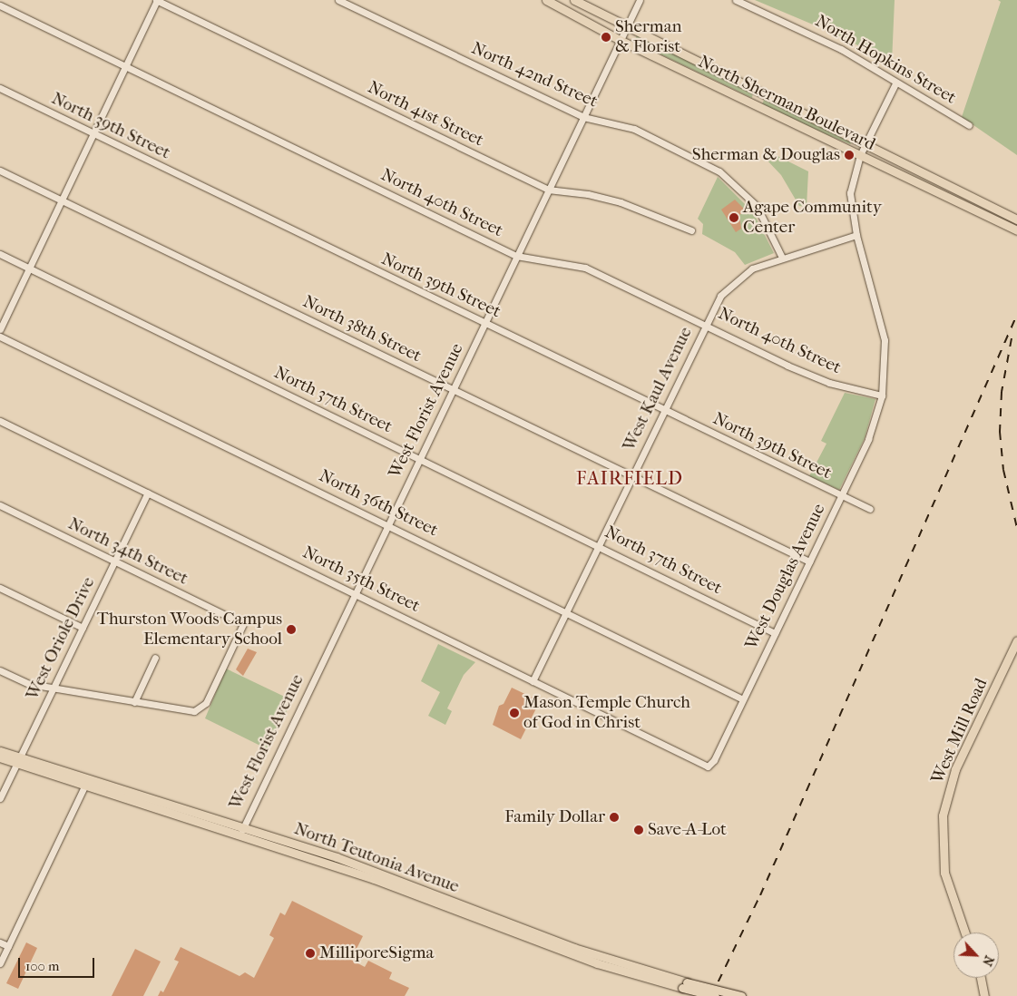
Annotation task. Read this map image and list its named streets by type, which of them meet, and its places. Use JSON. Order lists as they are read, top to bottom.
{
  "streets": {
    "main road": ["North Sherman Boulevard", "West Mill Road", "North Teutonia Avenue"],
    "street": [
      "North Hopkins Street",
      "North 42nd Street",
      "North 41st Street",
      "North 39th Street",
      "North 40th Street",
      "North 38th Street",
      "West Kaul Avenue",
      "North 37th Street",
      "West Florist Avenue",
      "North 36th Street",
      "North 34th Street",
      "West Douglas Avenue",
      "North 35th Street",
      "West Oriole Drive"
    ]
  },
  "crossings": [
    ["North Hopkins Street", "West Douglas Avenue"],
    ["North 42nd Street", "West Kaul Avenue"],
    ["North 42nd Street", "West Florist Avenue"],
    ["North Sherman Boulevard", "West Florist Avenue"],
    ["North Sherman Boulevard", "West Douglas Avenue"],
    ["North 41st Street", "West Florist Avenue"],
    ["North 39th Street", "West Kaul Avenue"],
    ["North 39th Street", "West Florist Avenue"],
    ["North 39th Street", "West Douglas Avenue"],
    ["North 40th Street", "West Kaul Avenue"],
    ["North 40th Street", "West Florist Avenue"],
    ["North 40th Street", "West Douglas Avenue"],
    ["North 38th Street", "West Kaul Avenue"],
    ["North 38th Street", "West Florist Avenue"],
    ["North 38th Street", "West Douglas Avenue"],
    ["West Kaul Avenue", "North 37th Street"],
    ["West Kaul Avenue", "North 36th Street"],
    ["West Kaul Avenue", "West Douglas Avenue"],
    ["West Kaul Avenue", "North 35th Street"],
    ["North 37th Street", "West Florist Avenue"],
    ["North 37th Street", "West Douglas Avenue"],
    ["West Florist Avenue", "North 36th Street"],
    ["West Florist Avenue", "North 35th Street"],
    ["West Florist Avenue", "North Teutonia Avenue"],
    ["North 36th Street", "West Douglas Avenue"],
    ["North 34th Street", "West Oriole Drive"],
    ["West Douglas Avenue", "North 35th Street"],
    ["North 35th Street", "West Oriole Drive"],
    ["West Oriole Drive", "North Teutonia Avenue"]
  ],
  "districts": ["FAIRFIELD"],
  "places": [
    "Sherman & Florist",
    "Sherman & Douglas",
    "Agape Community Center",
    "Thurston Woods Campus Elementary School",
    "Mason Temple Church of God in Christ",
    "Family Dollar",
    "Save-A-Lot",
    "MilliporeSigma"
  ],
  "scale_bar": "100 m",
  "north": "bottom right"
}
